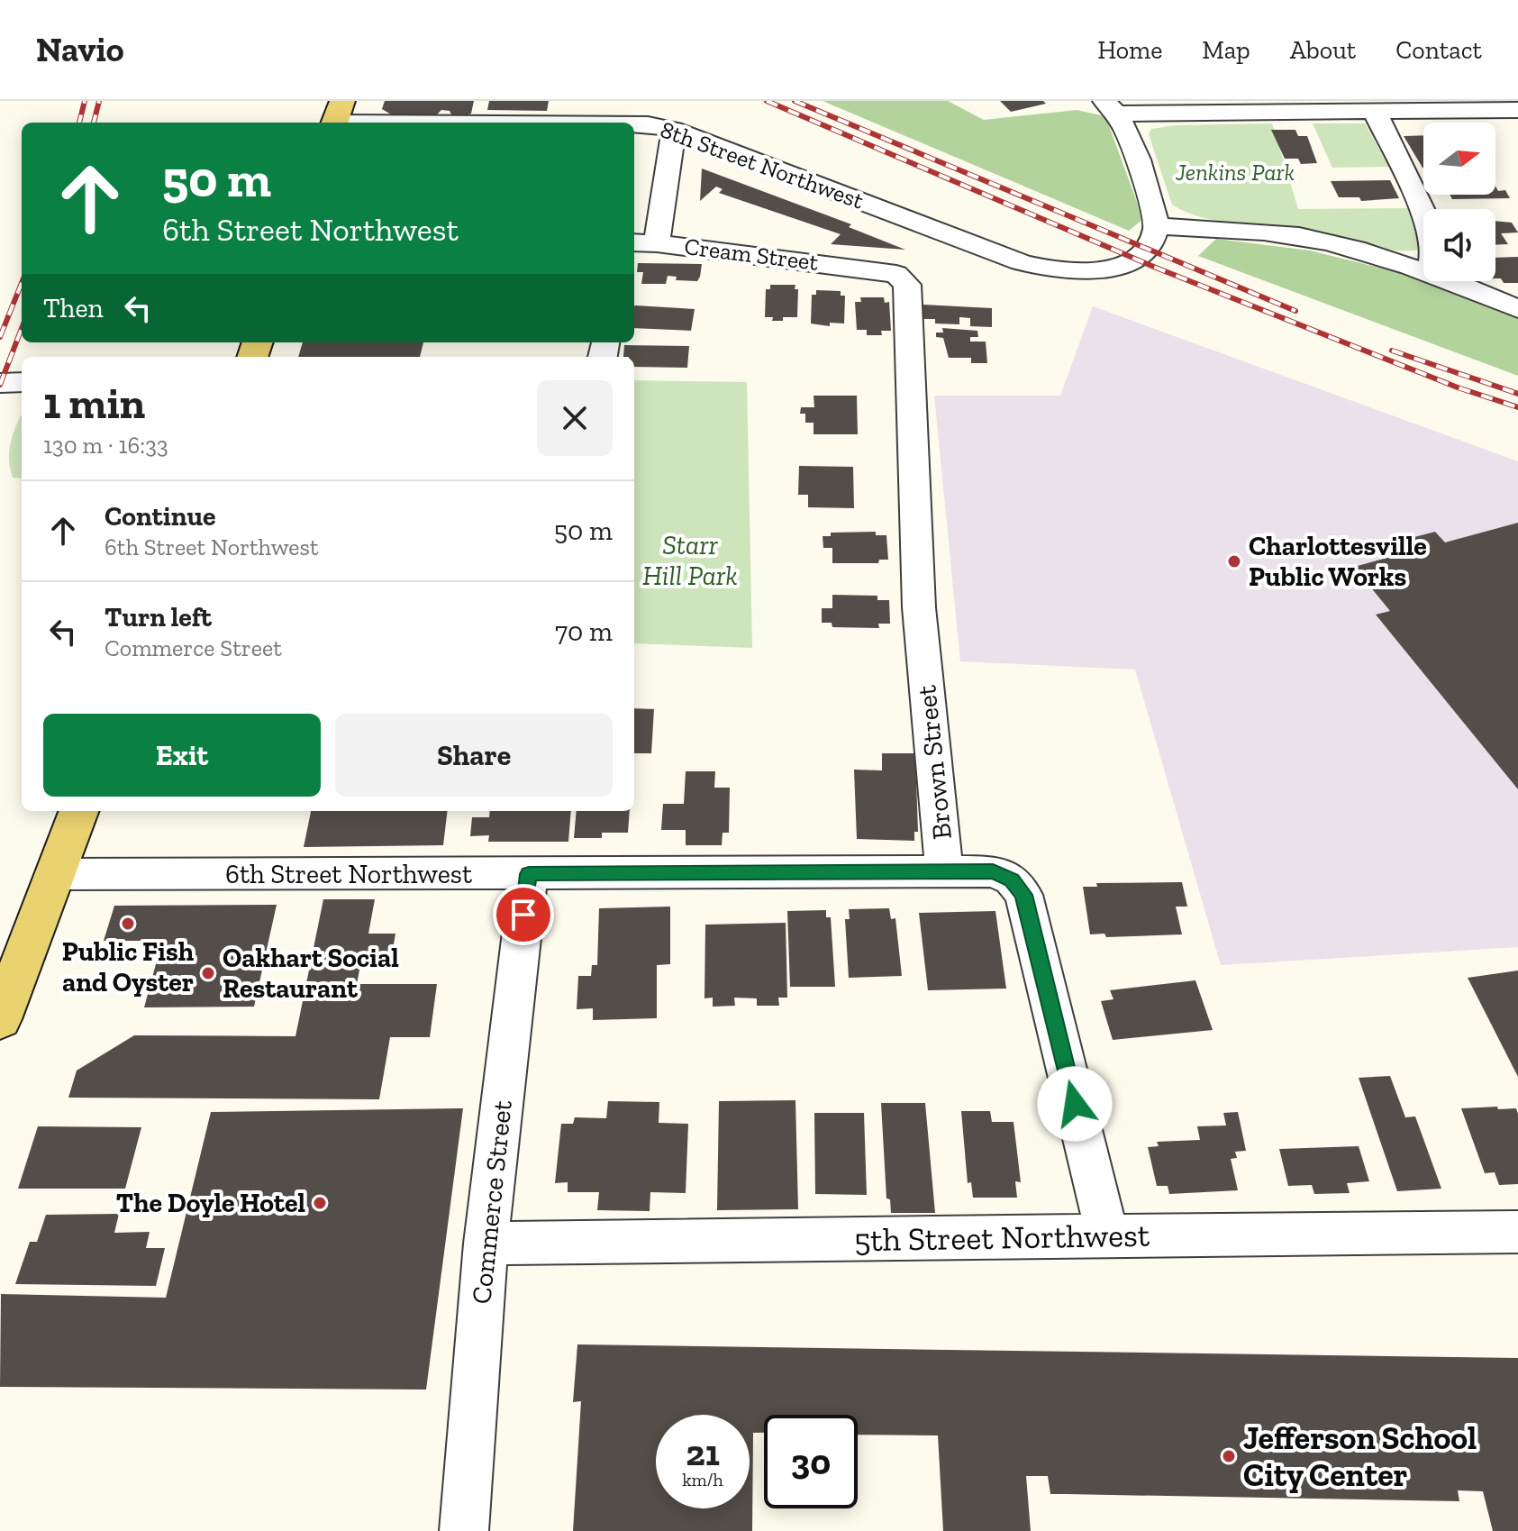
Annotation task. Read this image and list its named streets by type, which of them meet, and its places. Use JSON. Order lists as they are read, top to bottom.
{
  "streets": {
    "street": [
      "8th Street Northwest",
      "Cream Street",
      "Brown Street",
      "6th Street Northwest",
      "Commerce Street",
      "5th Street Northwest"
    ]
  },
  "crossings": [
    ["Cream Street", "Brown Street"],
    ["Brown Street", "6th Street Northwest"],
    ["Brown Street", "5th Street Northwest"],
    ["6th Street Northwest", "Commerce Street"],
    ["Commerce Street", "5th Street Northwest"]
  ],
  "parks": ["Jenkins Park", "Starr Hill Park"],
  "places": [
    "Charlottesville Public Works",
    "Public Fish and Oyster",
    "Oakhart Social Restaurant",
    "The Doyle Hotel",
    "Jefferson School City Center"
  ],
  "north": "right",
  "page": {
    "header": "Navio",
    "nav": [
      "Home",
      "Map",
      "About",
      "Contact"
    ],
    "turn": ["50 m", "6th Street Northwest"],
    "then": "Then",
    "heading": ["1 min", "130 m · 16:33"],
    "list": [
      {
        "name": "Continue",
        "note": "6th Street Northwest",
        "value": "50 m"
      },
      {
        "name": "Turn left",
        "note": "Commerce Street",
        "value": "70 m"
      }
    ],
    "buttons": ["Exit", "Share"],
    "speed": "21 km/h",
    "limit": "30"
  }
}
